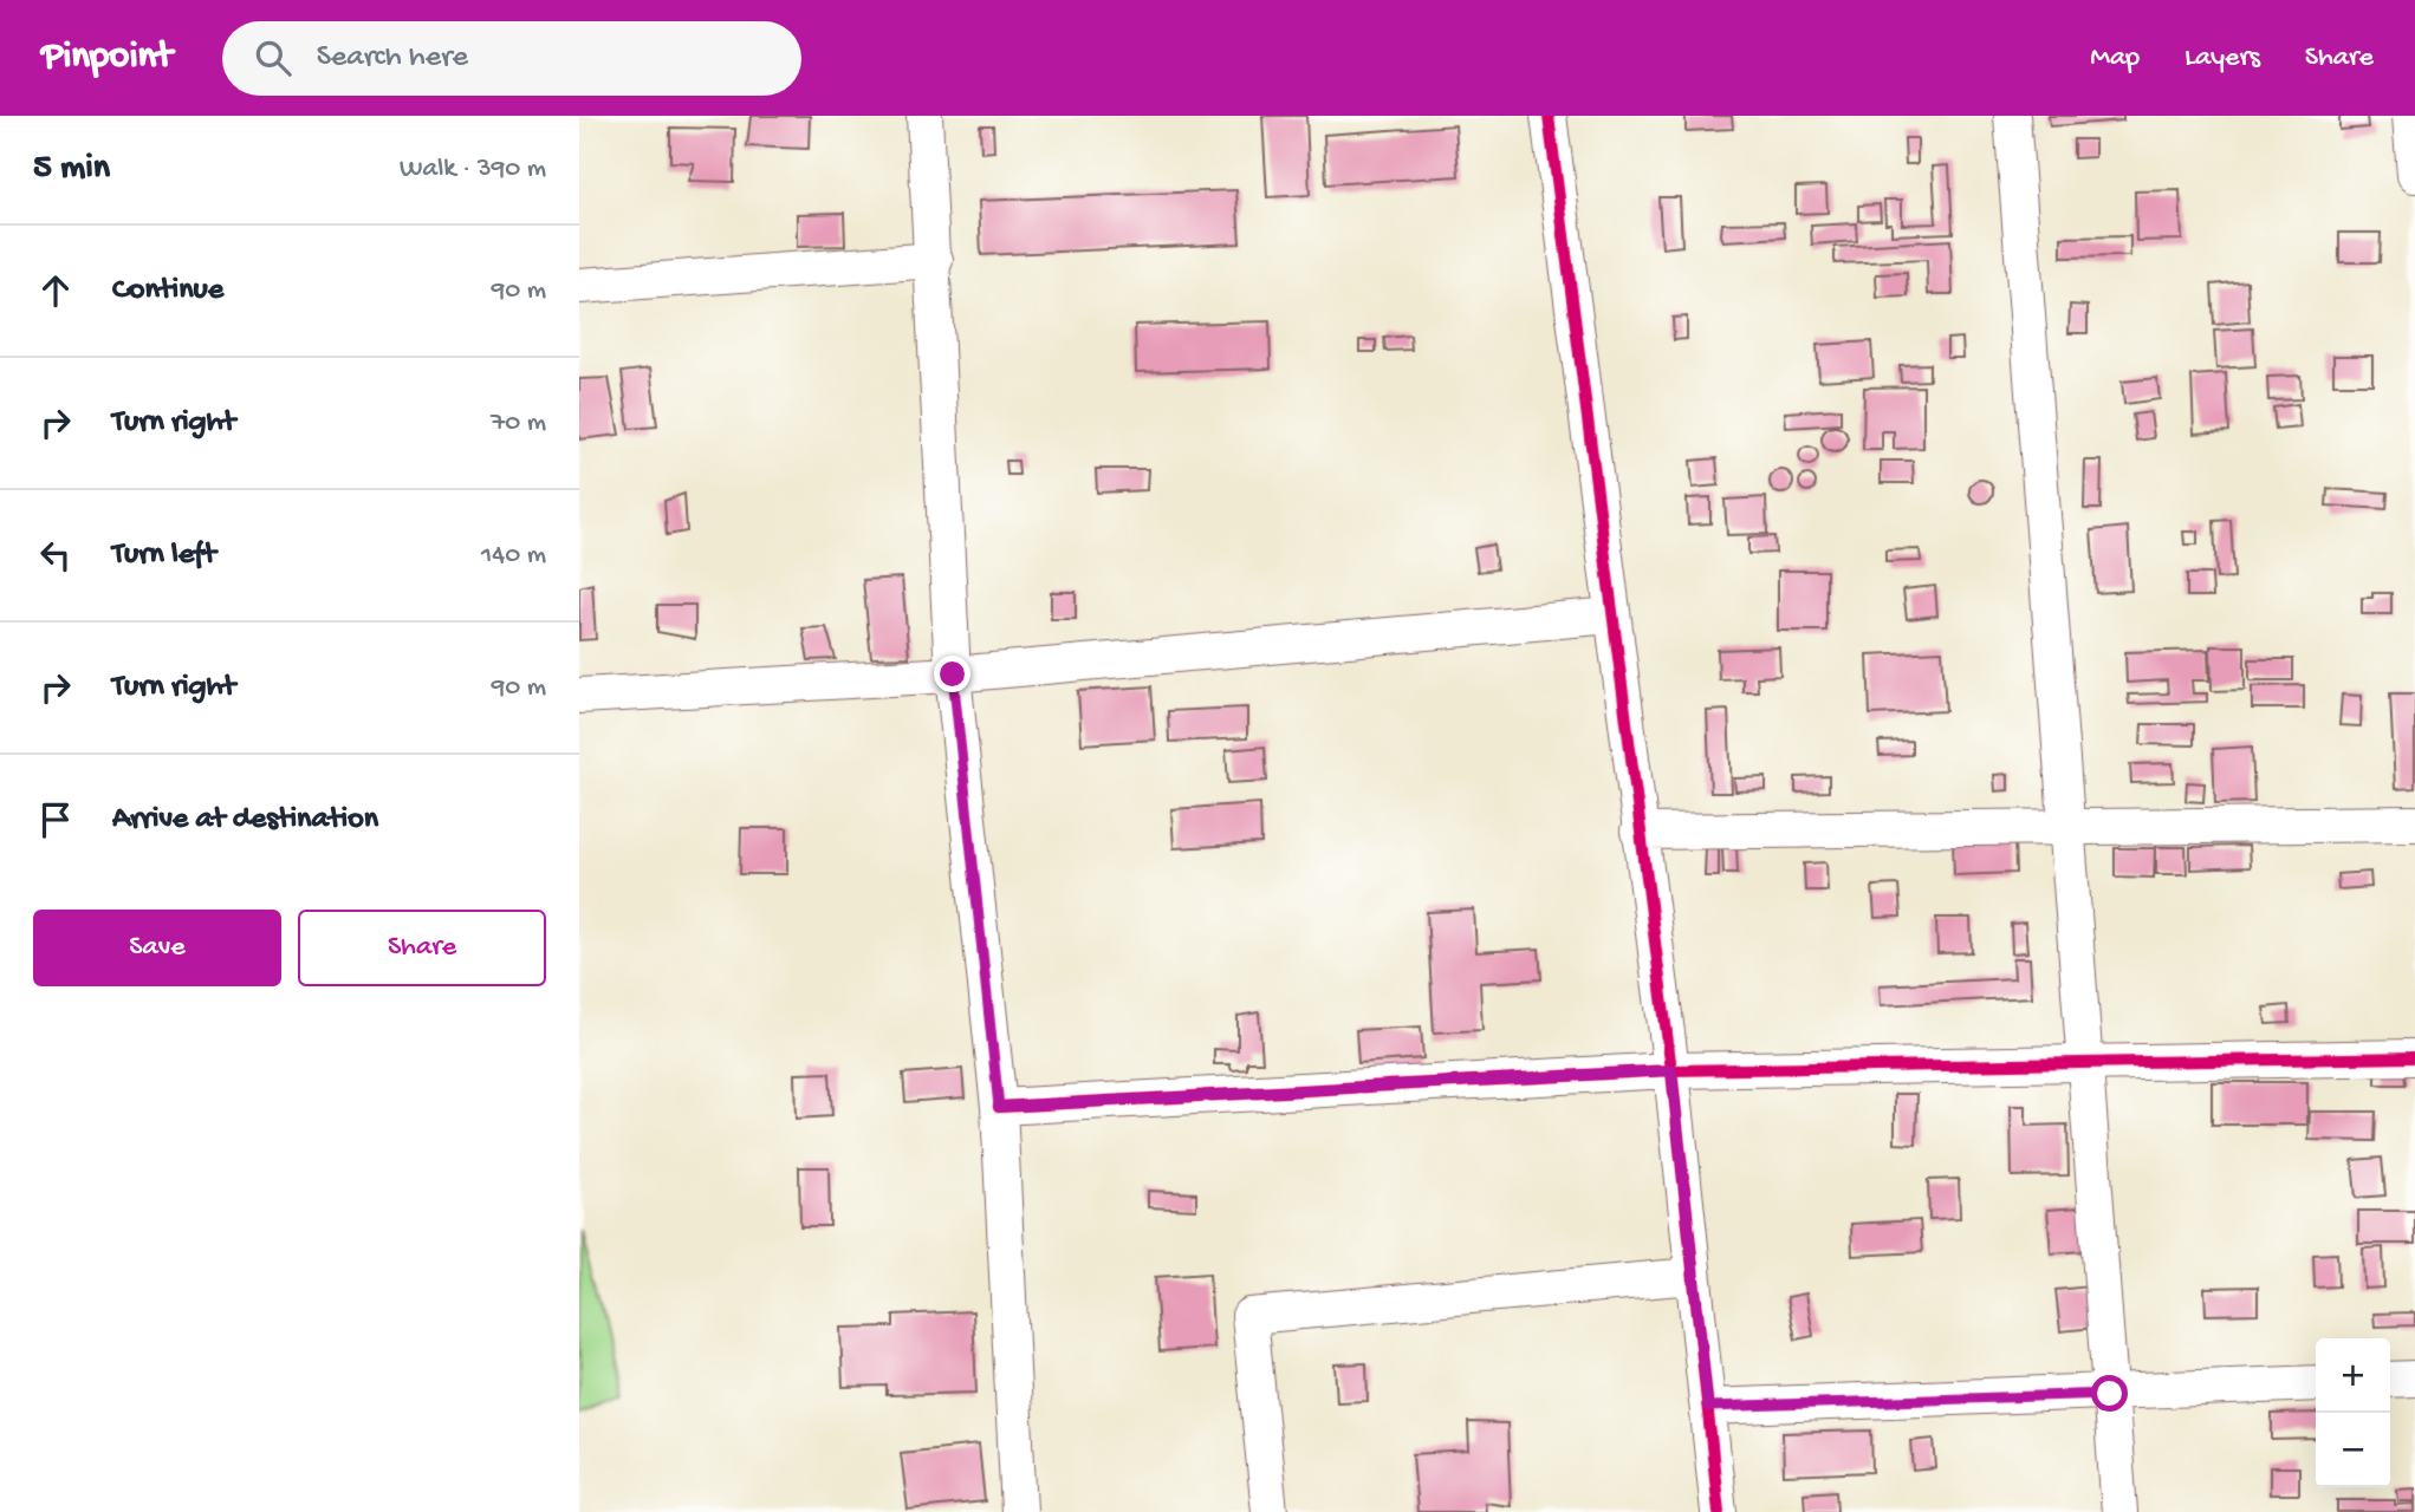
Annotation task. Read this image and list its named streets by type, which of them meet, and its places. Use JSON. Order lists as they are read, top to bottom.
{
  "page": {
    "header": "Pinpoint",
    "search": "Search here",
    "nav": ["Map", "Layers", "Share"],
    "heading": ["5 min", "Walk · 390 m"],
    "list": [
      ["Continue", "90 m"],
      ["Turn right", "70 m"],
      ["Turn left", "140 m"],
      ["Turn right", "90 m"],
      "Arrive at destination"
    ],
    "buttons": ["Save", "Share"],
    "map_buttons": ["+", "−"]
  }
}
